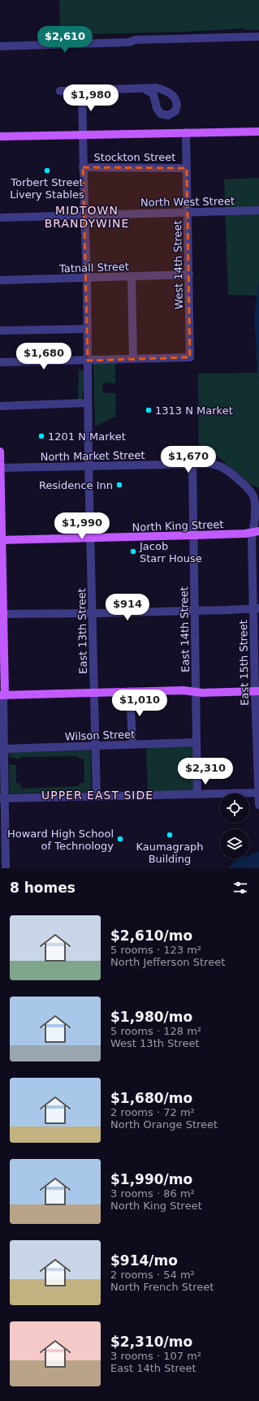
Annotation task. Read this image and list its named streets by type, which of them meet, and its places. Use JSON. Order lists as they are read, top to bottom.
{
  "streets": {
    "main road": ["North King Street"],
    "street": [
      "Stockton Street",
      "North West Street",
      "West 14th Street",
      "Tatnall Street",
      "North Market Street",
      "East 14th Street",
      "East 13th Street",
      "East 15th Street",
      "Wilson Street"
    ]
  },
  "crossings": [
    ["Stockton Street", "West 14th Street"],
    ["Stockton Street", "East 13th Street"],
    ["North West Street", "West 14th Street"],
    ["North West Street", "East 13th Street"],
    ["West 14th Street", "Tatnall Street"],
    ["Tatnall Street", "East 13th Street"],
    ["North Market Street", "North King Street"],
    ["North Market Street", "East 14th Street"],
    ["North Market Street", "East 13th Street"],
    ["North Market Street", "East 15th Street"],
    ["North King Street", "East 14th Street"],
    ["North King Street", "East 13th Street"],
    ["North King Street", "East 15th Street"],
    ["East 14th Street", "Wilson Street"],
    ["East 13th Street", "Wilson Street"]
  ],
  "districts": ["MIDTOWN BRANDYWINE", "UPPER EAST SIDE"],
  "places": [
    "Torbert Street Livery Stables",
    "1313 N Market",
    "1201 N Market",
    "Residence Inn",
    "Jacob Starr House",
    "Kaumagraph Building",
    "Howard High School of Technology"
  ],
  "page": {
    "price": [
      "$2,610",
      "$1,980",
      "$1,680",
      "$1,670",
      "$1,990",
      "$914",
      "$1,010",
      "$2,310"
    ],
    "heading": "8 homes",
    "list": [
      {
        "name": "$2,610/mo",
        "note": "5 rooms · 123 m² · North Jefferson Street"
      },
      {
        "name": "$1,980/mo",
        "note": "5 rooms · 128 m² · West 13th Street"
      },
      {
        "name": "$1,680/mo",
        "note": "2 rooms · 72 m² · North Orange Street"
      },
      {
        "name": "$1,990/mo",
        "note": "3 rooms · 86 m² · North King Street"
      },
      {
        "name": "$914/mo",
        "note": "2 rooms · 54 m² · North French Street"
      },
      {
        "name": "$2,310/mo",
        "note": "3 rooms · 107 m² · East 14th Street"
      }
    ]
  }
}
